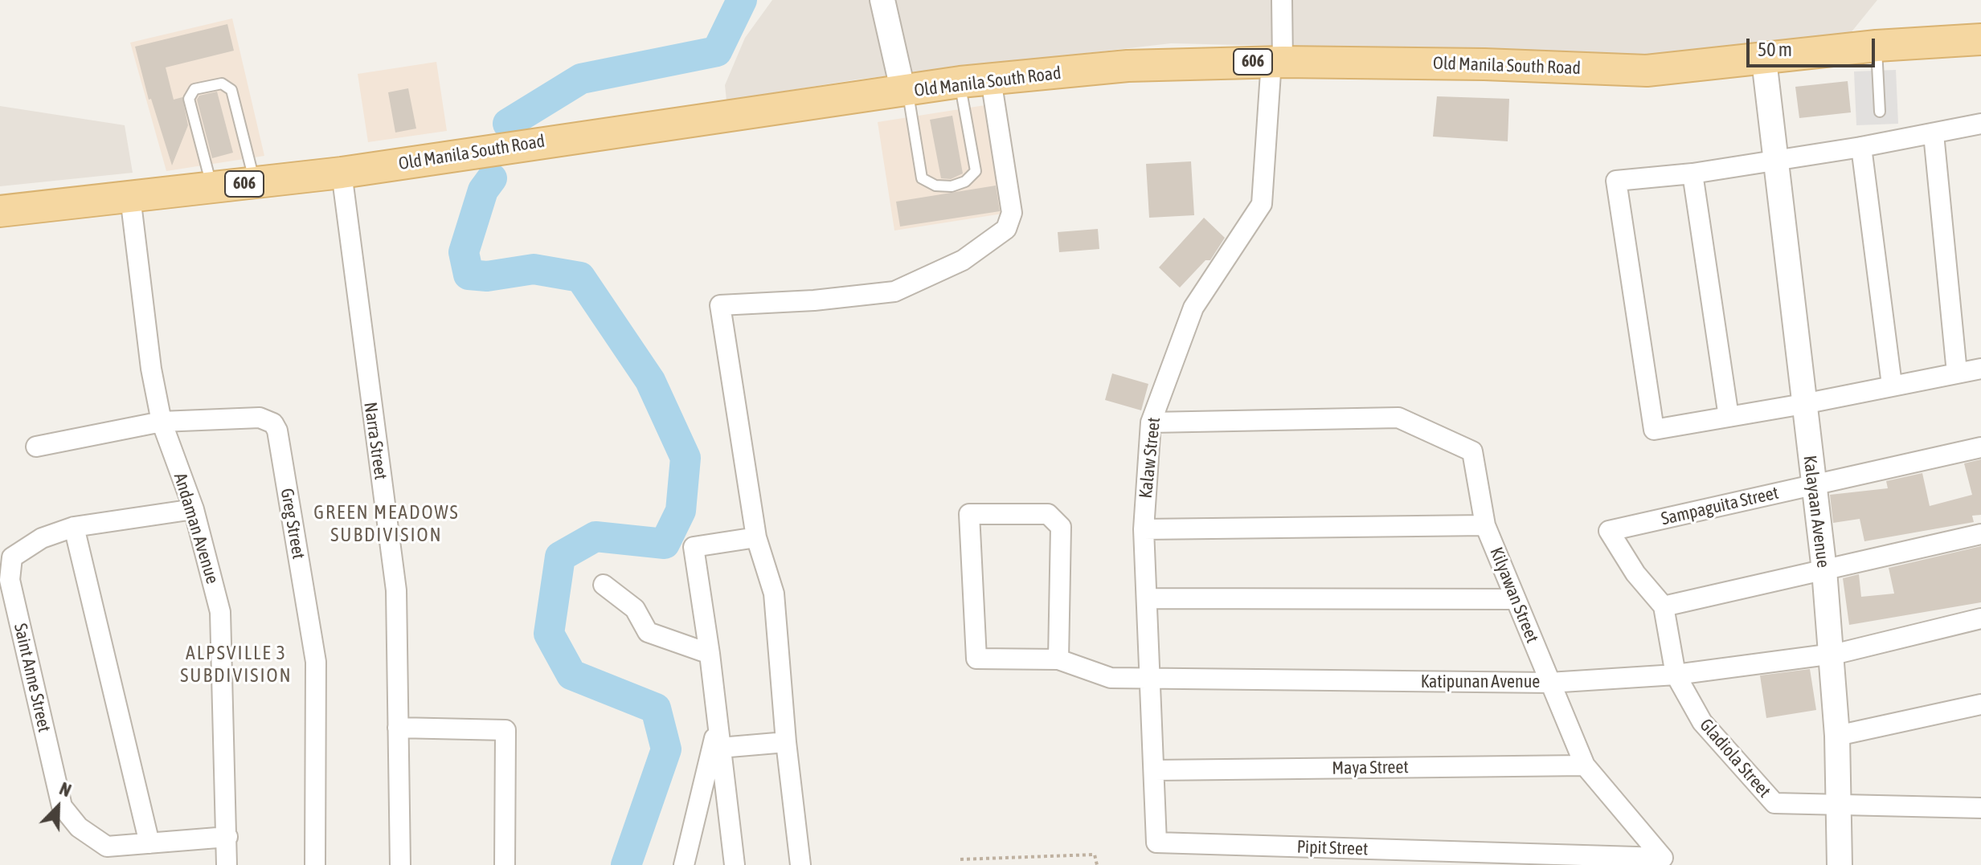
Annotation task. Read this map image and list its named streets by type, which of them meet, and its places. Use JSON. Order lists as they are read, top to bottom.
{
  "streets": {
    "main road": ["606", "Old Manila South Road"],
    "street": [
      "Narra Street",
      "Kalaw Street",
      "Sampaguita Street",
      "Kalayaan Avenue",
      "Greg Street",
      "Andaman Avenue",
      "Kilyawan Street",
      "Saint Anne Street",
      "Katipunan Avenue",
      "Gladiola Street",
      "Maya Street",
      "Pipit Street"
    ]
  },
  "crossings": [
    ["Old Manila South Road", "Narra Street"],
    ["Old Manila South Road", "Kalaw Street"],
    ["Old Manila South Road", "Kalayaan Avenue"],
    ["Old Manila South Road", "Andaman Avenue"],
    ["Kalaw Street", "Kilyawan Street"],
    ["Kalaw Street", "Katipunan Avenue"],
    ["Kalaw Street", "Maya Street"],
    ["Kalaw Street", "Pipit Street"],
    ["Sampaguita Street", "Kalayaan Avenue"],
    ["Sampaguita Street", "Gladiola Street"],
    ["Kalayaan Avenue", "Katipunan Avenue"],
    ["Kalayaan Avenue", "Gladiola Street"],
    ["Greg Street", "Andaman Avenue"],
    ["Andaman Avenue", "Saint Anne Street"],
    ["Kilyawan Street", "Katipunan Avenue"],
    ["Kilyawan Street", "Maya Street"],
    ["Kilyawan Street", "Pipit Street"],
    ["Katipunan Avenue", "Gladiola Street"]
  ],
  "districts": ["GREEN MEADOWS SUBDIVISION", "ALPSVILLE 3 SUBDIVISION"],
  "scale_bar": "50 m",
  "north": "top right"
}
